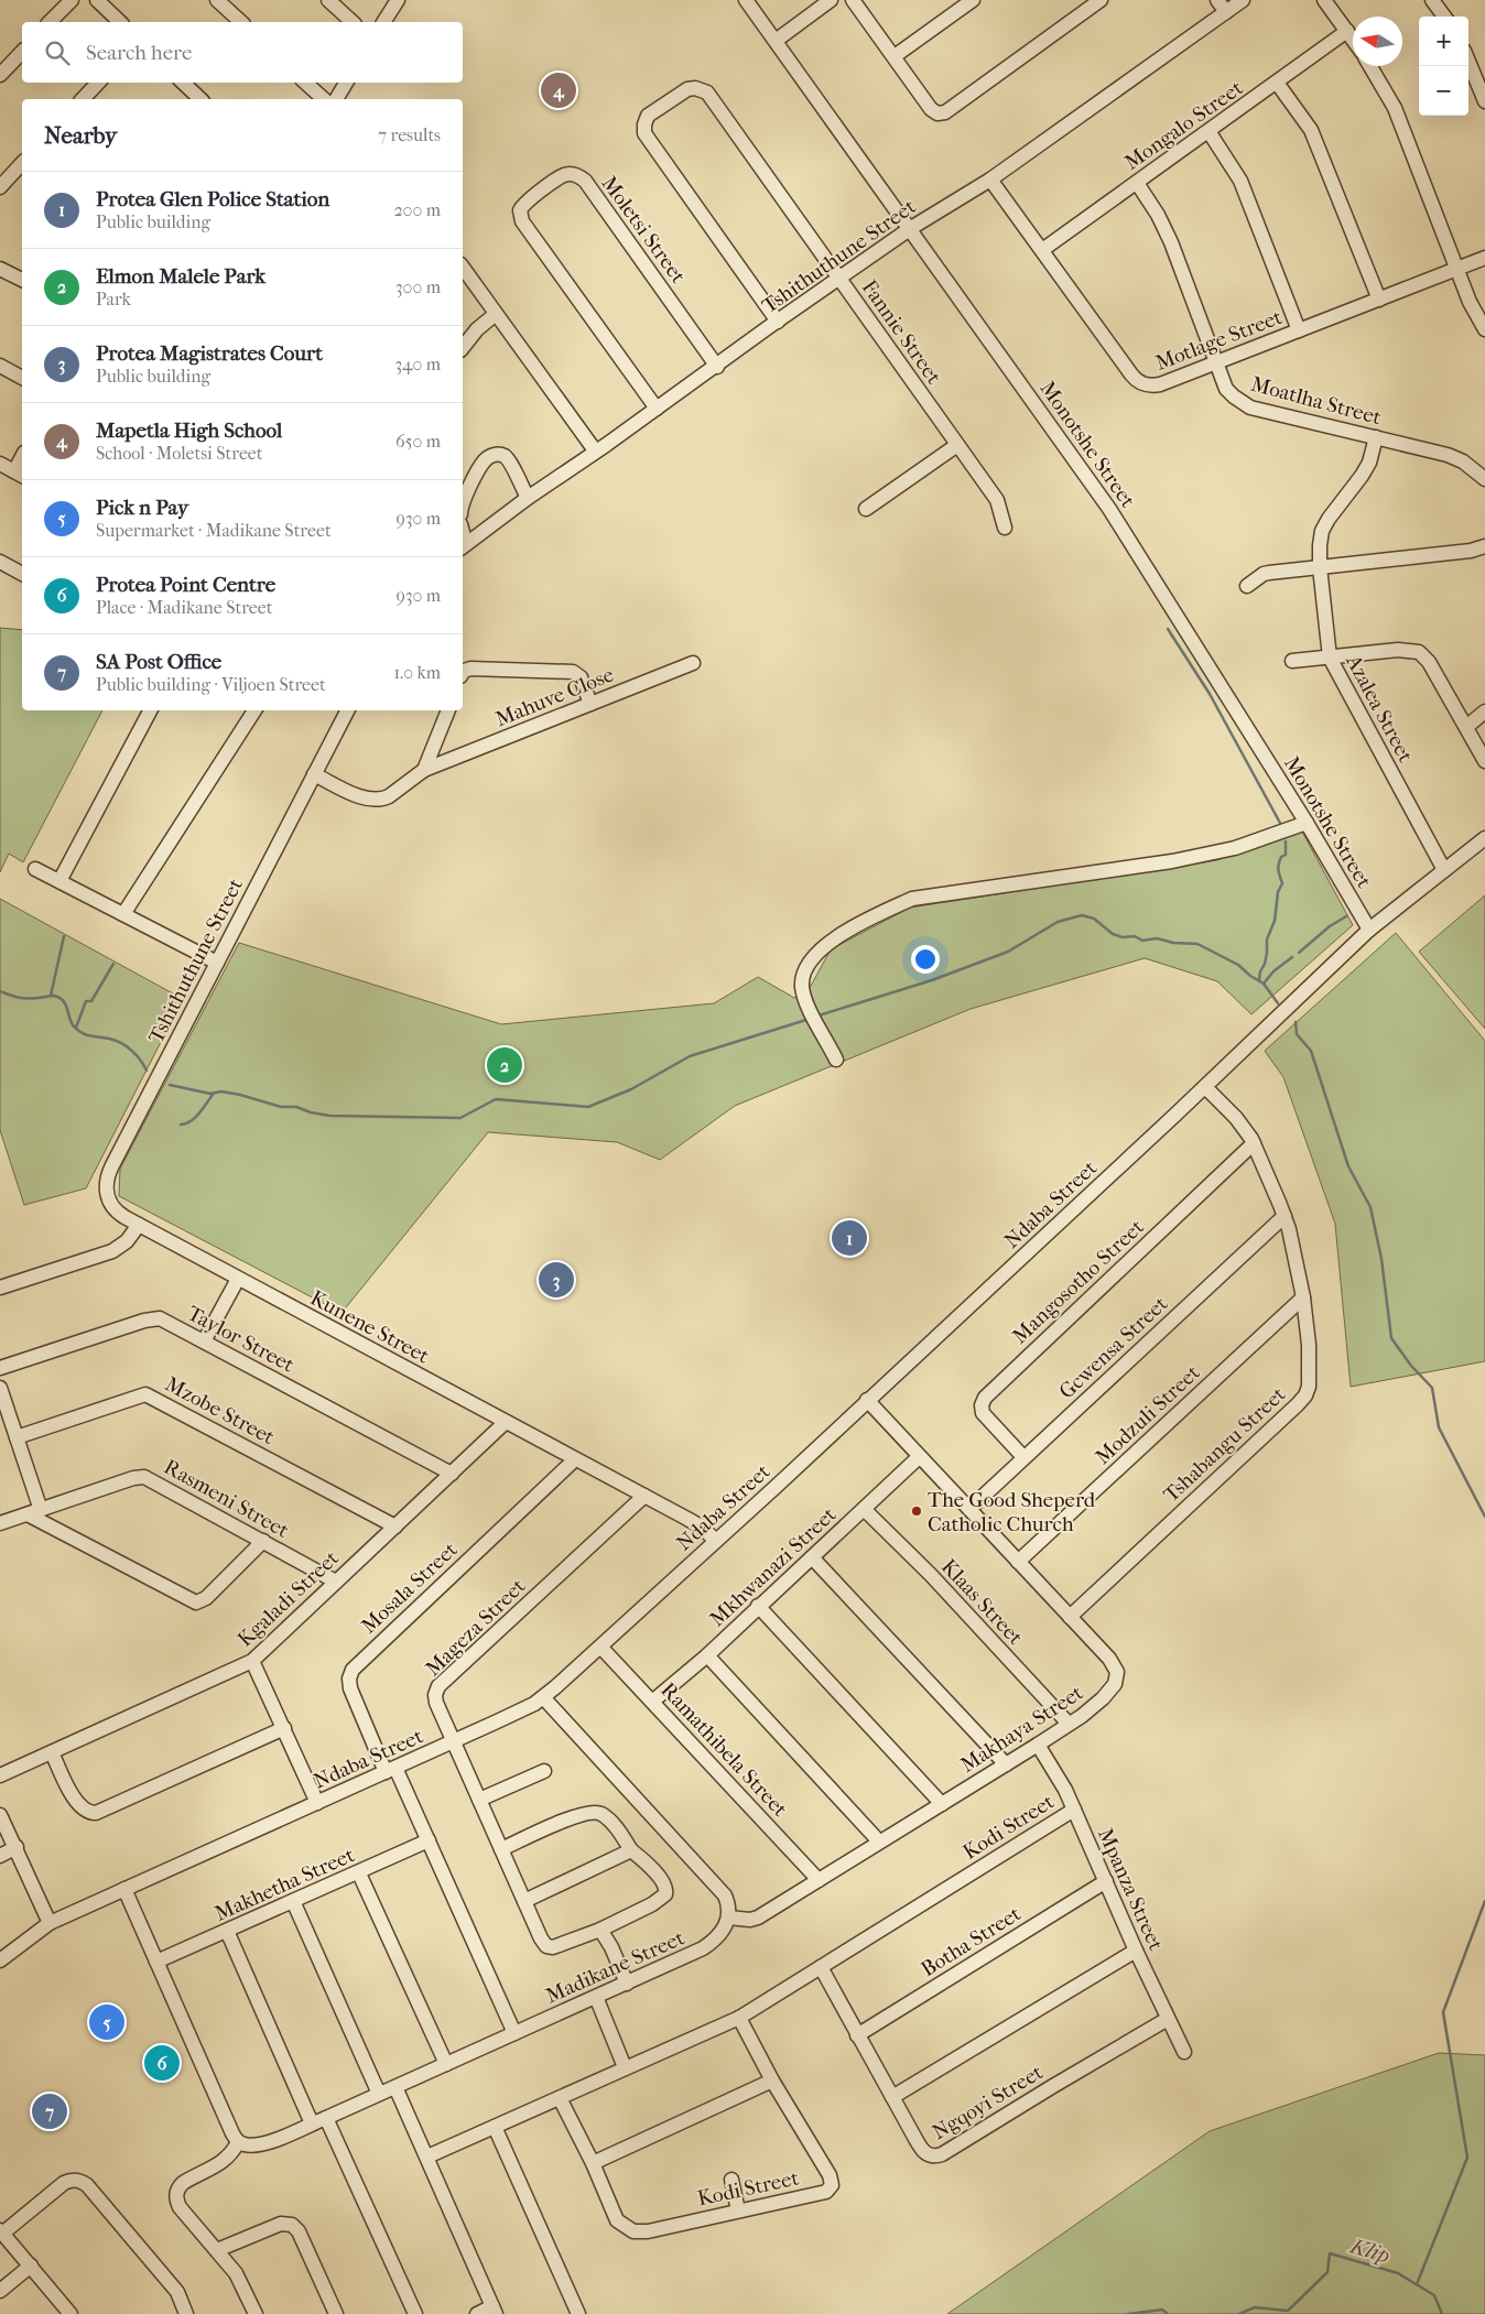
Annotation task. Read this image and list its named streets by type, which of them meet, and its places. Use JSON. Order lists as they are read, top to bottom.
{
  "streets": {
    "street": [
      "Mongalo Street",
      "Moletsi Street",
      "Tshithuthune Street",
      "Fannie Street",
      "Motlage Street",
      "Moatlha Street",
      "Monotshe Street",
      "Mahuve Close",
      "Azalea Street",
      "Ndaba Street",
      "Mangosotho Street",
      "Kunene Street",
      "Taylor Street",
      "Gcwensa Street",
      "Mzobe Street",
      "Modzuli Street",
      "Tshabangu Street",
      "Rasmeni Street",
      "Mkhwanazi Street",
      "Mosala Street",
      "Kgaladi Street",
      "Klaas Street",
      "Mageza Street",
      "Makhaya Street",
      "Ramathibela Street",
      "Kodi Street",
      "Makhetha Street",
      "Mpanza Street",
      "Botha Street",
      "Madikane Street",
      "Ngqoyi Street"
    ]
  },
  "crossings": [
    ["Mongalo Street", "Motlage Street"],
    ["Mongalo Street", "Moatlha Street"],
    ["Moletsi Street", "Tshithuthune Street"],
    ["Tshithuthune Street", "Fannie Street"],
    ["Tshithuthune Street", "Motlage Street"],
    ["Tshithuthune Street", "Monotshe Street"],
    ["Tshithuthune Street", "Mahuve Close"],
    ["Tshithuthune Street", "Kunene Street"],
    ["Motlage Street", "Moatlha Street"],
    ["Moatlha Street", "Azalea Street"],
    ["Monotshe Street", "Ndaba Street"],
    ["Azalea Street", "Ndaba Street"],
    ["Ndaba Street", "Kunene Street"],
    ["Ndaba Street", "Tshabangu Street"],
    ["Ndaba Street", "Mosala Street"],
    ["Ndaba Street", "Mageza Street"],
    ["Ndaba Street", "Makhaya Street"],
    ["Ndaba Street", "Ramathibela Street"],
    ["Mangosotho Street", "Gcwensa Street"],
    ["Mangosotho Street", "Tshabangu Street"],
    ["Kunene Street", "Mosala Street"],
    ["Kunene Street", "Kgaladi Street"],
    ["Kunene Street", "Mageza Street"],
    ["Taylor Street", "Kgaladi Street"],
    ["Gcwensa Street", "Tshabangu Street"],
    ["Gcwensa Street", "Makhaya Street"],
    ["Mzobe Street", "Kgaladi Street"],
    ["Modzuli Street", "Tshabangu Street"],
    ["Modzuli Street", "Makhaya Street"],
    ["Tshabangu Street", "Makhaya Street"],
    ["Rasmeni Street", "Kgaladi Street"],
    ["Mkhwanazi Street", "Klaas Street"],
    ["Mkhwanazi Street", "Makhaya Street"],
    ["Mkhwanazi Street", "Ramathibela Street"],
    ["Mosala Street", "Makhetha Street"],
    ["Mosala Street", "Madikane Street"],
    ["Klaas Street", "Makhaya Street"],
    ["Makhaya Street", "Ramathibela Street"],
    ["Makhaya Street", "Mpanza Street"],
    ["Makhaya Street", "Madikane Street"],
    ["Kodi Street", "Mpanza Street"],
    ["Kodi Street", "Ngqoyi Street"],
    ["Mpanza Street", "Botha Street"],
    ["Mpanza Street", "Ngqoyi Street"],
    ["Botha Street", "Ngqoyi Street"]
  ],
  "water": ["Klip"],
  "places": ["The Good Sheperd Catholic Church"],
  "north": "left",
  "page": {
    "map_buttons": ["+", "−"],
    "search": "Search here",
    "pins": [
      "4",
      "2",
      "1",
      "3",
      "5",
      "6",
      "7"
    ],
    "heading": ["Nearby", "7 results"],
    "list": [
      {
        "mark": "1",
        "name": "Protea Glen Police Station",
        "note": "Public building",
        "value": "200 m"
      },
      {
        "mark": "2",
        "name": "Elmon Malele Park",
        "note": "Park",
        "value": "300 m"
      },
      {
        "mark": "3",
        "name": "Protea Magistrates Court",
        "note": "Public building",
        "value": "340 m"
      },
      {
        "mark": "4",
        "name": "Mapetla High School",
        "note": "School · Moletsi Street",
        "value": "650 m"
      },
      {
        "mark": "5",
        "name": "Pick n Pay",
        "note": "Supermarket · Madikane Street",
        "value": "930 m"
      },
      {
        "mark": "6",
        "name": "Protea Point Centre",
        "note": "Place · Madikane Street",
        "value": "930 m"
      },
      {
        "mark": "7",
        "name": "SA Post Office",
        "note": "Public building · Viljoen Street",
        "value": "1.0 km"
      }
    ]
  }
}
